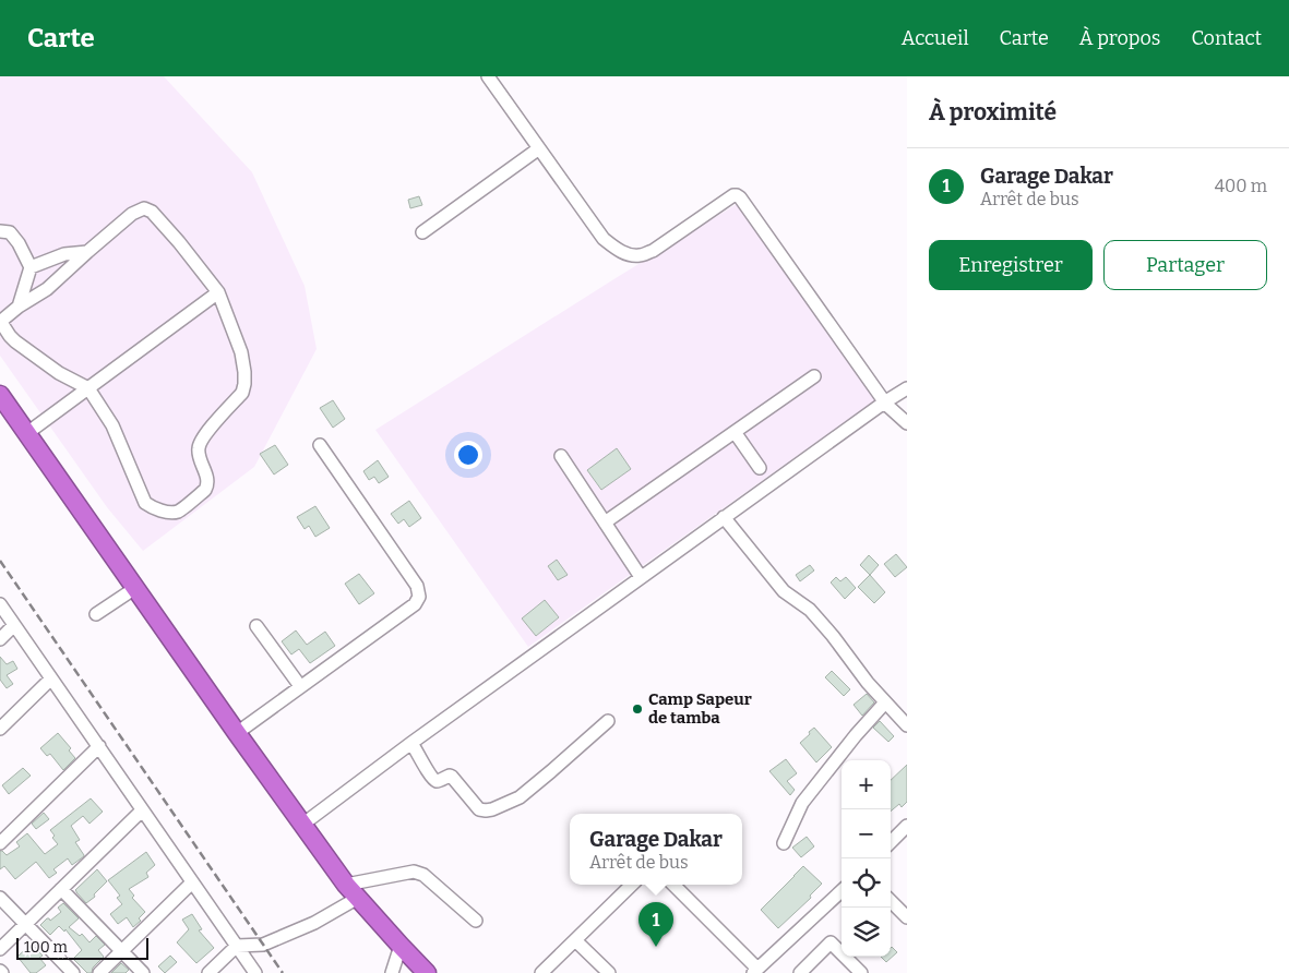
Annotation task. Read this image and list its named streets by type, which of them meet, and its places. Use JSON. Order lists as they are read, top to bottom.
{
  "places": ["Camp Sapeur de tamba"],
  "scale_bar": "100 m",
  "page": {
    "header": "Carte",
    "nav": [
      "Accueil",
      "Carte",
      "À propos",
      "Contact"
    ],
    "heading": "À proximité",
    "list": [
      {
        "mark": "1",
        "name": "Garage Dakar",
        "note": "Arrêt de bus",
        "value": "400 m"
      }
    ],
    "buttons": ["Enregistrer", "Partager"],
    "map_buttons": ["+", "−"],
    "popup": ["Garage Dakar", "Arrêt de bus"],
    "pins": "1",
    "scale": "100 m"
  }
}
